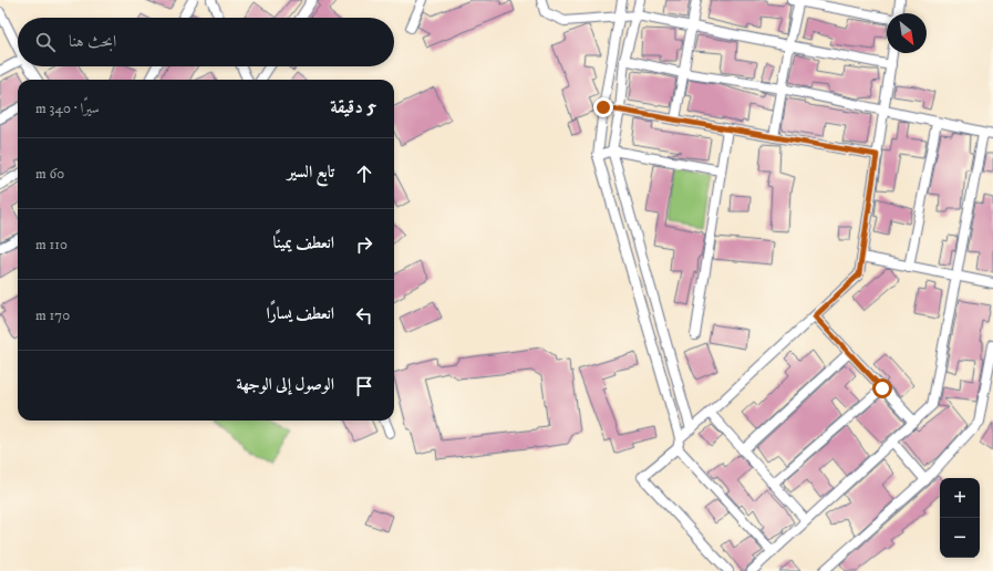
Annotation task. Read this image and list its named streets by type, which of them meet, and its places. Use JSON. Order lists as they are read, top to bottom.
{
  "north": "bottom right",
  "page": {
    "search": "ابحث هنا",
    "heading": ["5 دقيقة", "سيرًا · 340 m"],
    "list": [
      ["تابع السير", "60 m"],
      ["انعطف يمينًا", "110 m"],
      ["انعطف يسارًا", "170 m"],
      "الوصول إلى الوجهة"
    ],
    "map_buttons": ["+", "−"]
  }
}
